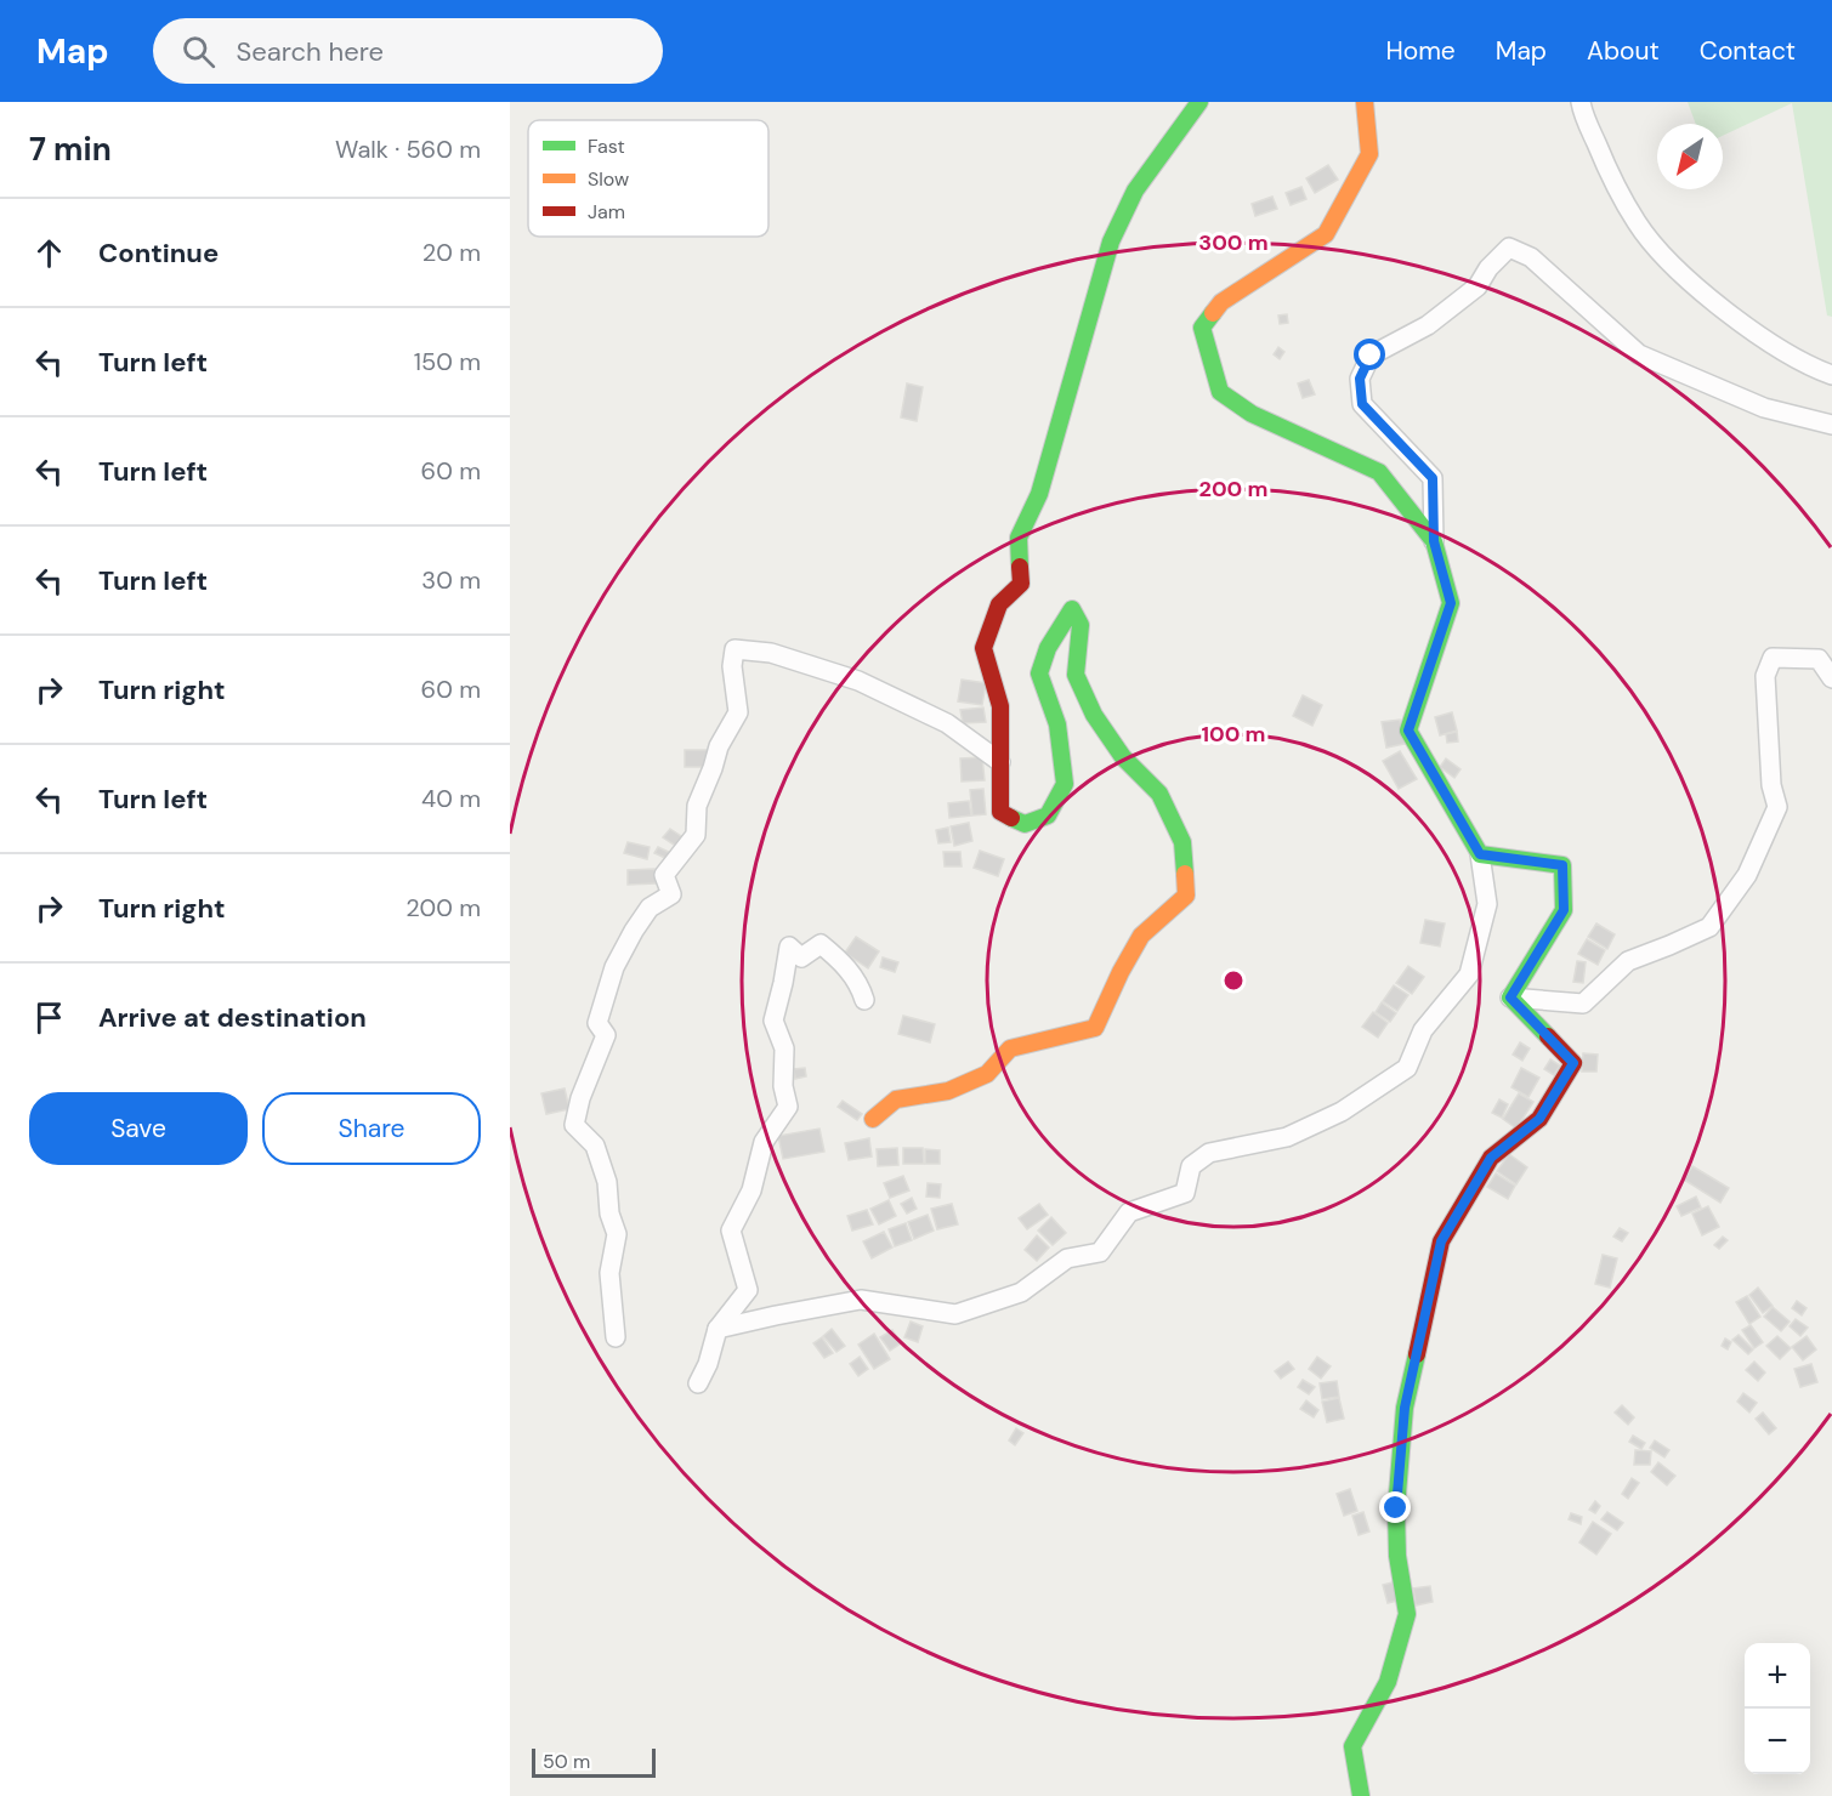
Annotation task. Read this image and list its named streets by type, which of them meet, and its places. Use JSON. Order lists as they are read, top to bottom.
{
  "legend": ["Fast", "Slow", "Jam"],
  "scale_bar": "50 m",
  "north": "bottom left",
  "page": {
    "header": "Map",
    "search": "Search here",
    "nav": [
      "Home",
      "Map",
      "About",
      "Contact"
    ],
    "heading": ["7 min", "Walk · 560 m"],
    "list": [
      ["Continue", "20 m"],
      ["Turn left", "150 m"],
      ["Turn left", "60 m"],
      ["Turn left", "30 m"],
      ["Turn right", "60 m"],
      ["Turn left", "40 m"],
      ["Turn right", "200 m"],
      "Arrive at destination"
    ],
    "buttons": ["Save", "Share"],
    "map_buttons": ["+", "−"],
    "scale": "50 m"
  },
  "rings": ["300 m", "200 m", "100 m"]
}
